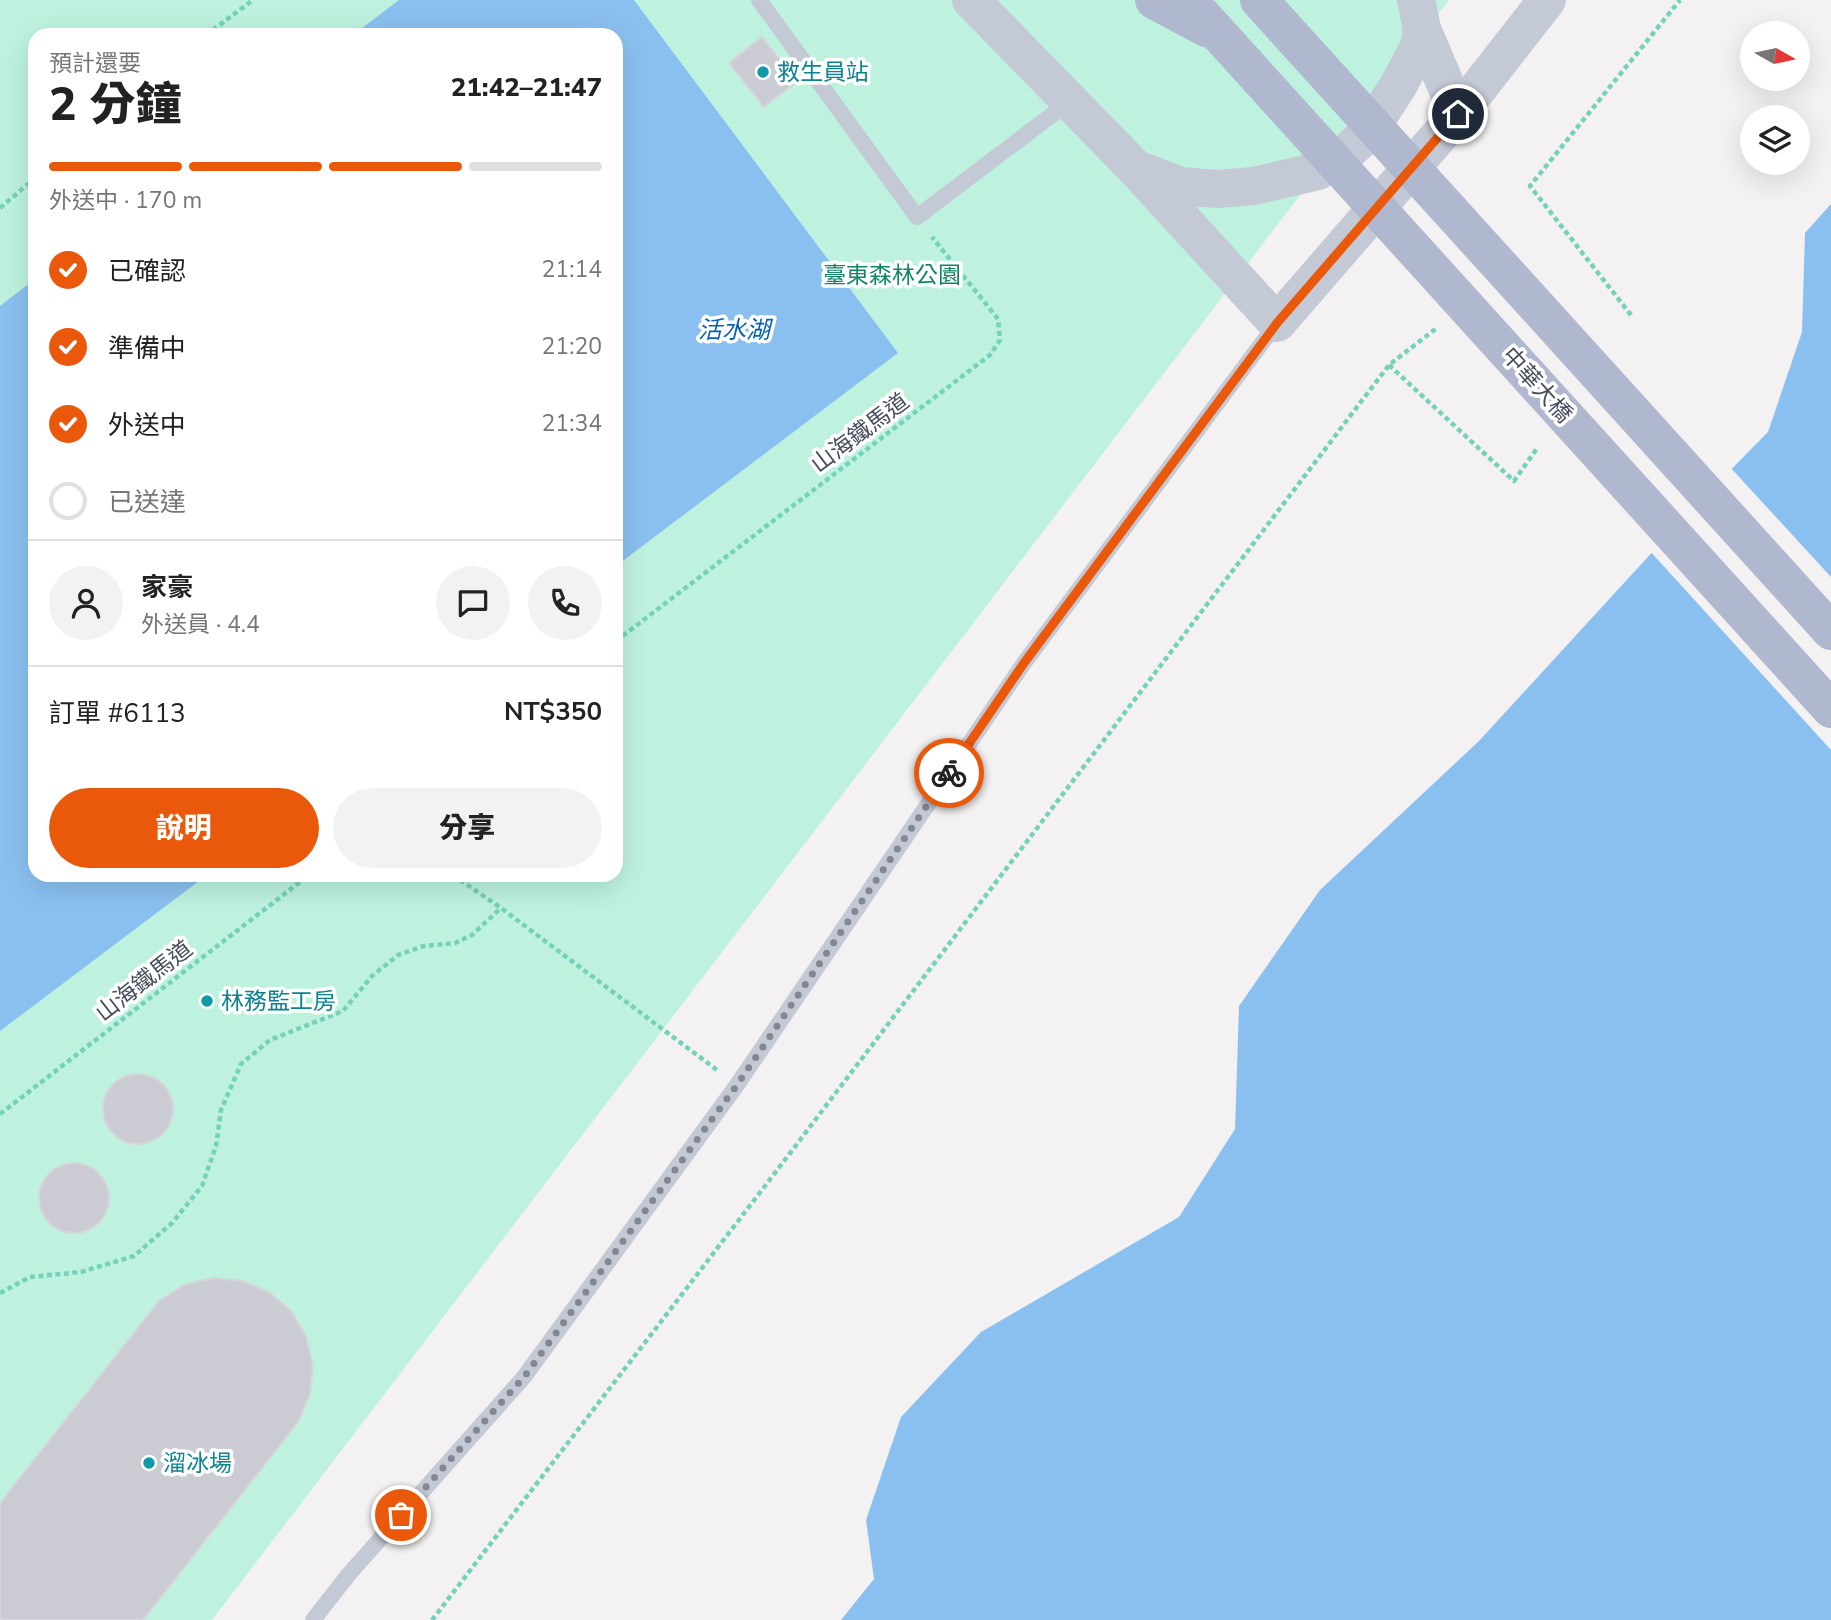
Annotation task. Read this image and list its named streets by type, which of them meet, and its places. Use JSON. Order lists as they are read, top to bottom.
{
  "streets": {
    "main road": ["中華大橋"],
    "path": ["山海鐵馬道"]
  },
  "water": ["活水湖"],
  "parks": ["臺東森林公園"],
  "places": ["救生員站", "林務監工房", "溜冰場"],
  "north": "right",
  "page": {
    "heading": ["2 分鐘", "預計還要", "21:42–21:47"],
    "panel": [
      "家豪",
      "外送員 · 4.4",
      "訂單 #6113",
      "NT$350"
    ],
    "bar": "外送中 · 170 m",
    "list": [
      ["已確認", "21:14"],
      ["準備中", "21:20"],
      ["外送中", "21:34"],
      "已送達"
    ],
    "buttons": ["說明", "分享"]
  }
}
